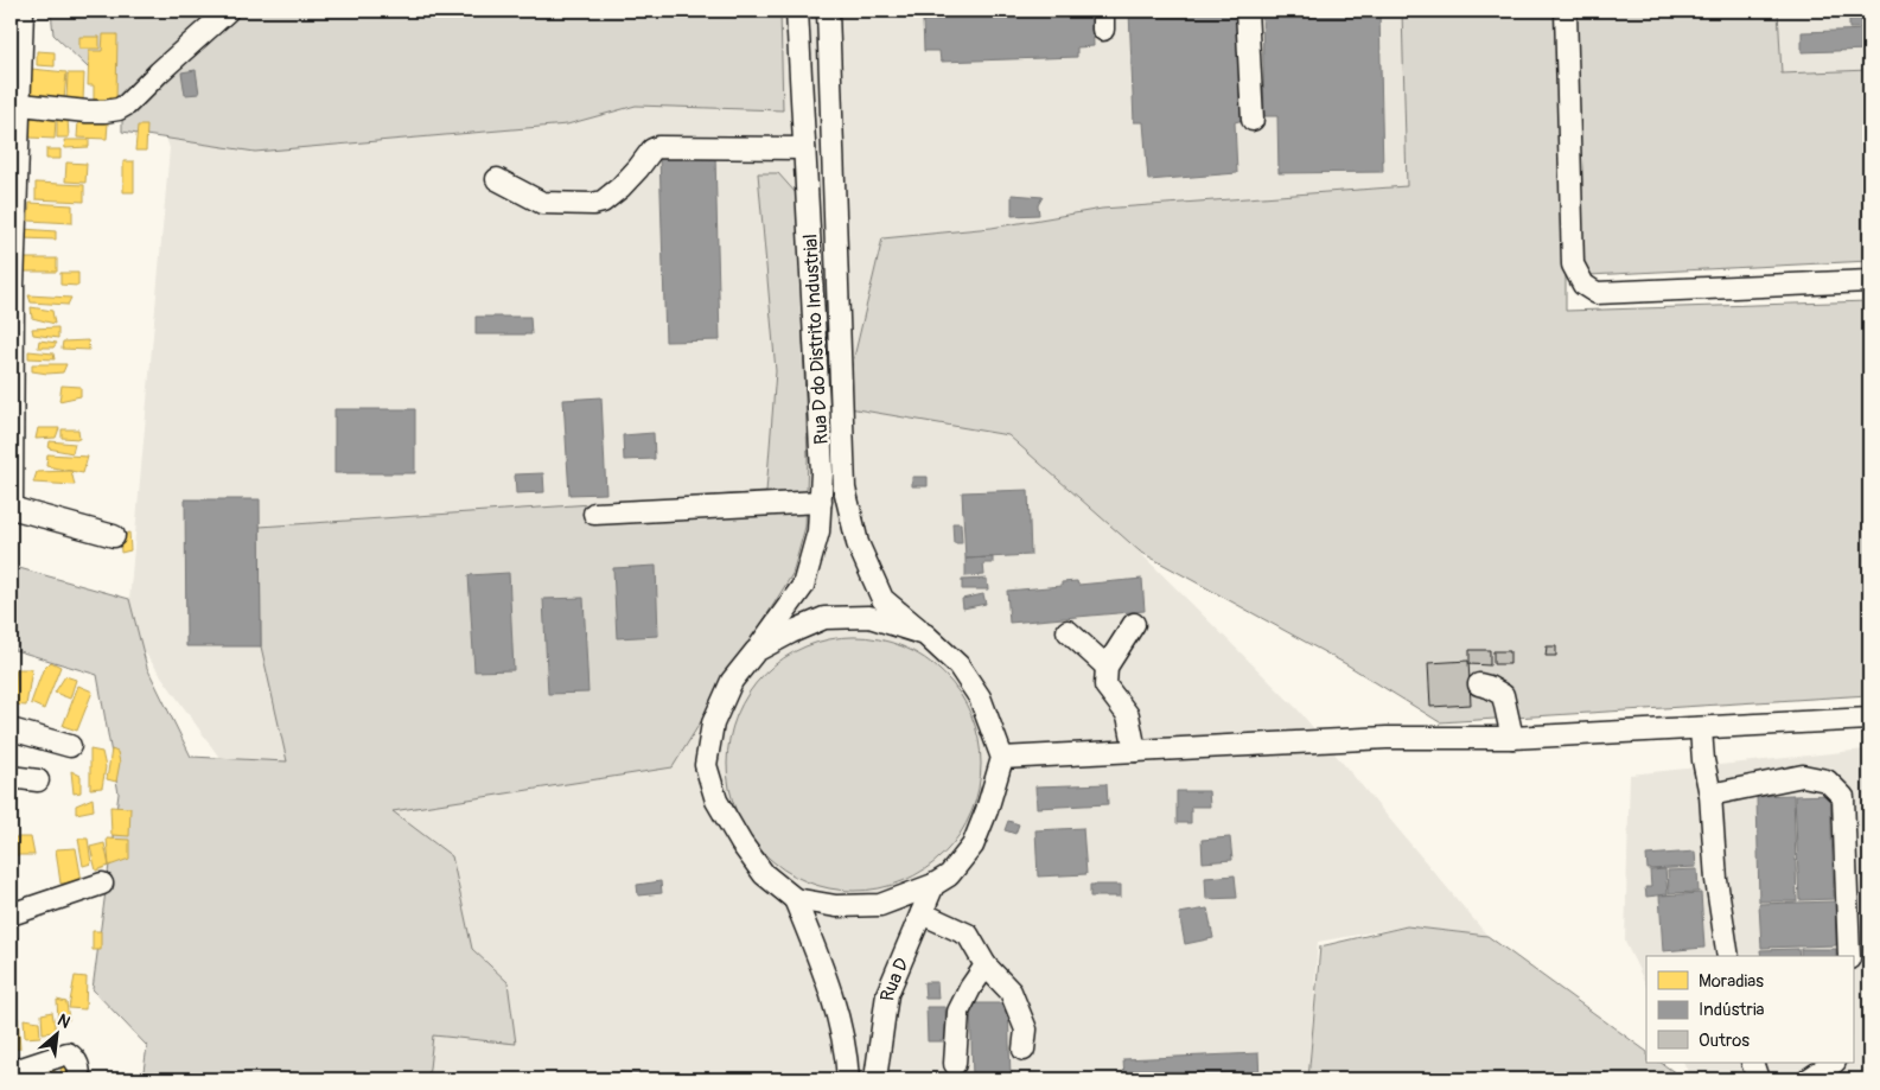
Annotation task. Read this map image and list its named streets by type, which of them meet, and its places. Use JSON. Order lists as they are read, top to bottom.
{
  "streets": {
    "street": ["Rua D do Distrito Industrial", "Rua D"]
  },
  "legend": ["Moradias", "Indústria", "Outros"],
  "north": "top right"
}
